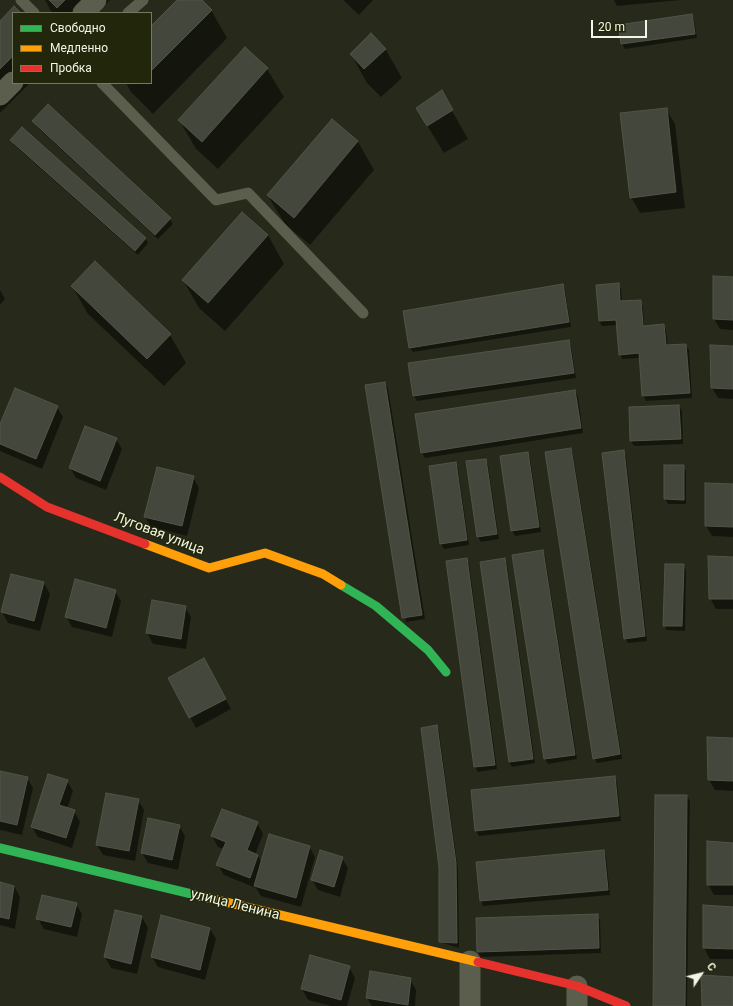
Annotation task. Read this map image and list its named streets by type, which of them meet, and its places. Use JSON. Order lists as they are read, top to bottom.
{
  "streets": {
    "street": ["Луговая улица", "улица Ленина"]
  },
  "legend": ["Свободно", "Медленно", "Пробка"],
  "scale_bar": "20 m",
  "north": "top right"
}
